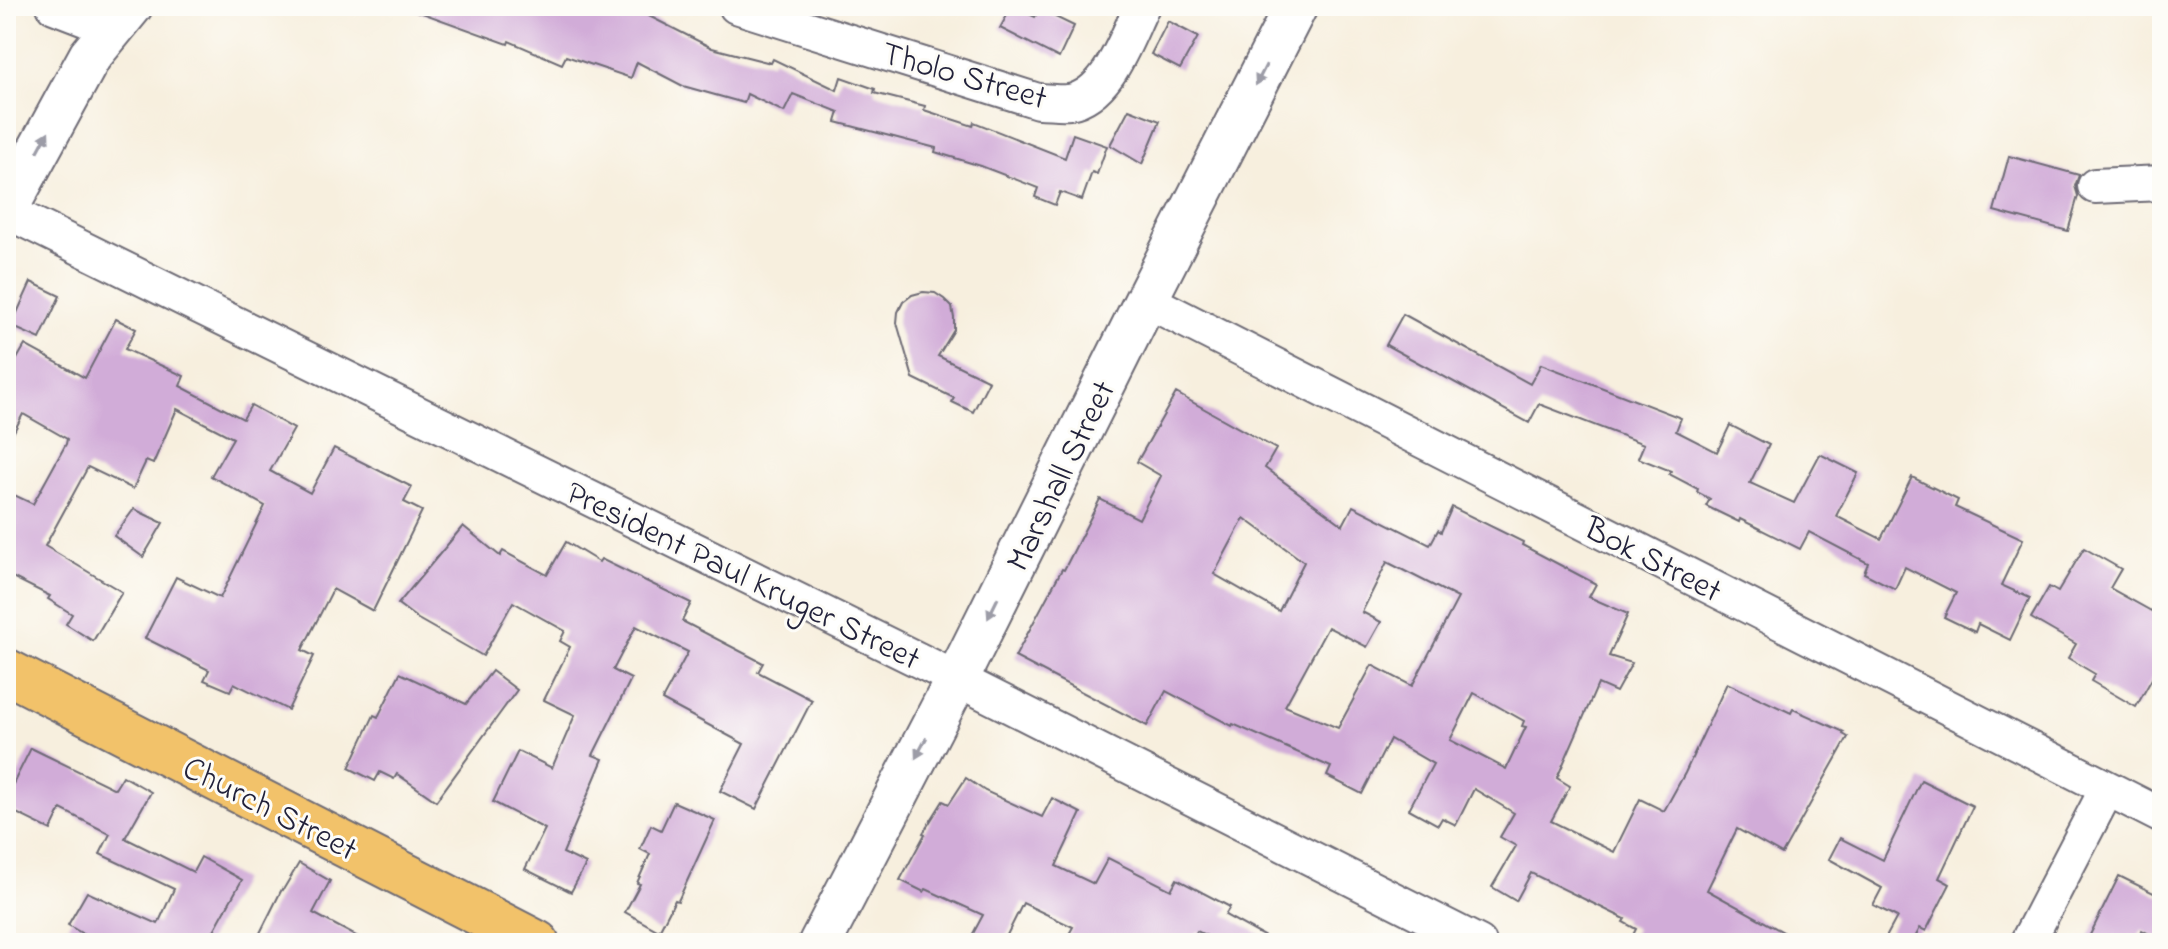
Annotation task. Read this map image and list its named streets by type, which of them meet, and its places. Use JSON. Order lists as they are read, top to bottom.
{
  "streets": {
    "main road": ["Church Street"],
    "street": [
      "Tholo Street",
      "Marshall Street",
      "Bok Street",
      "President Paul Kruger Street"
    ]
  },
  "crossings": [
    ["Marshall Street", "Bok Street"],
    ["Marshall Street", "President Paul Kruger Street"]
  ],
  "one_way": ["Marshall Street"]
}
